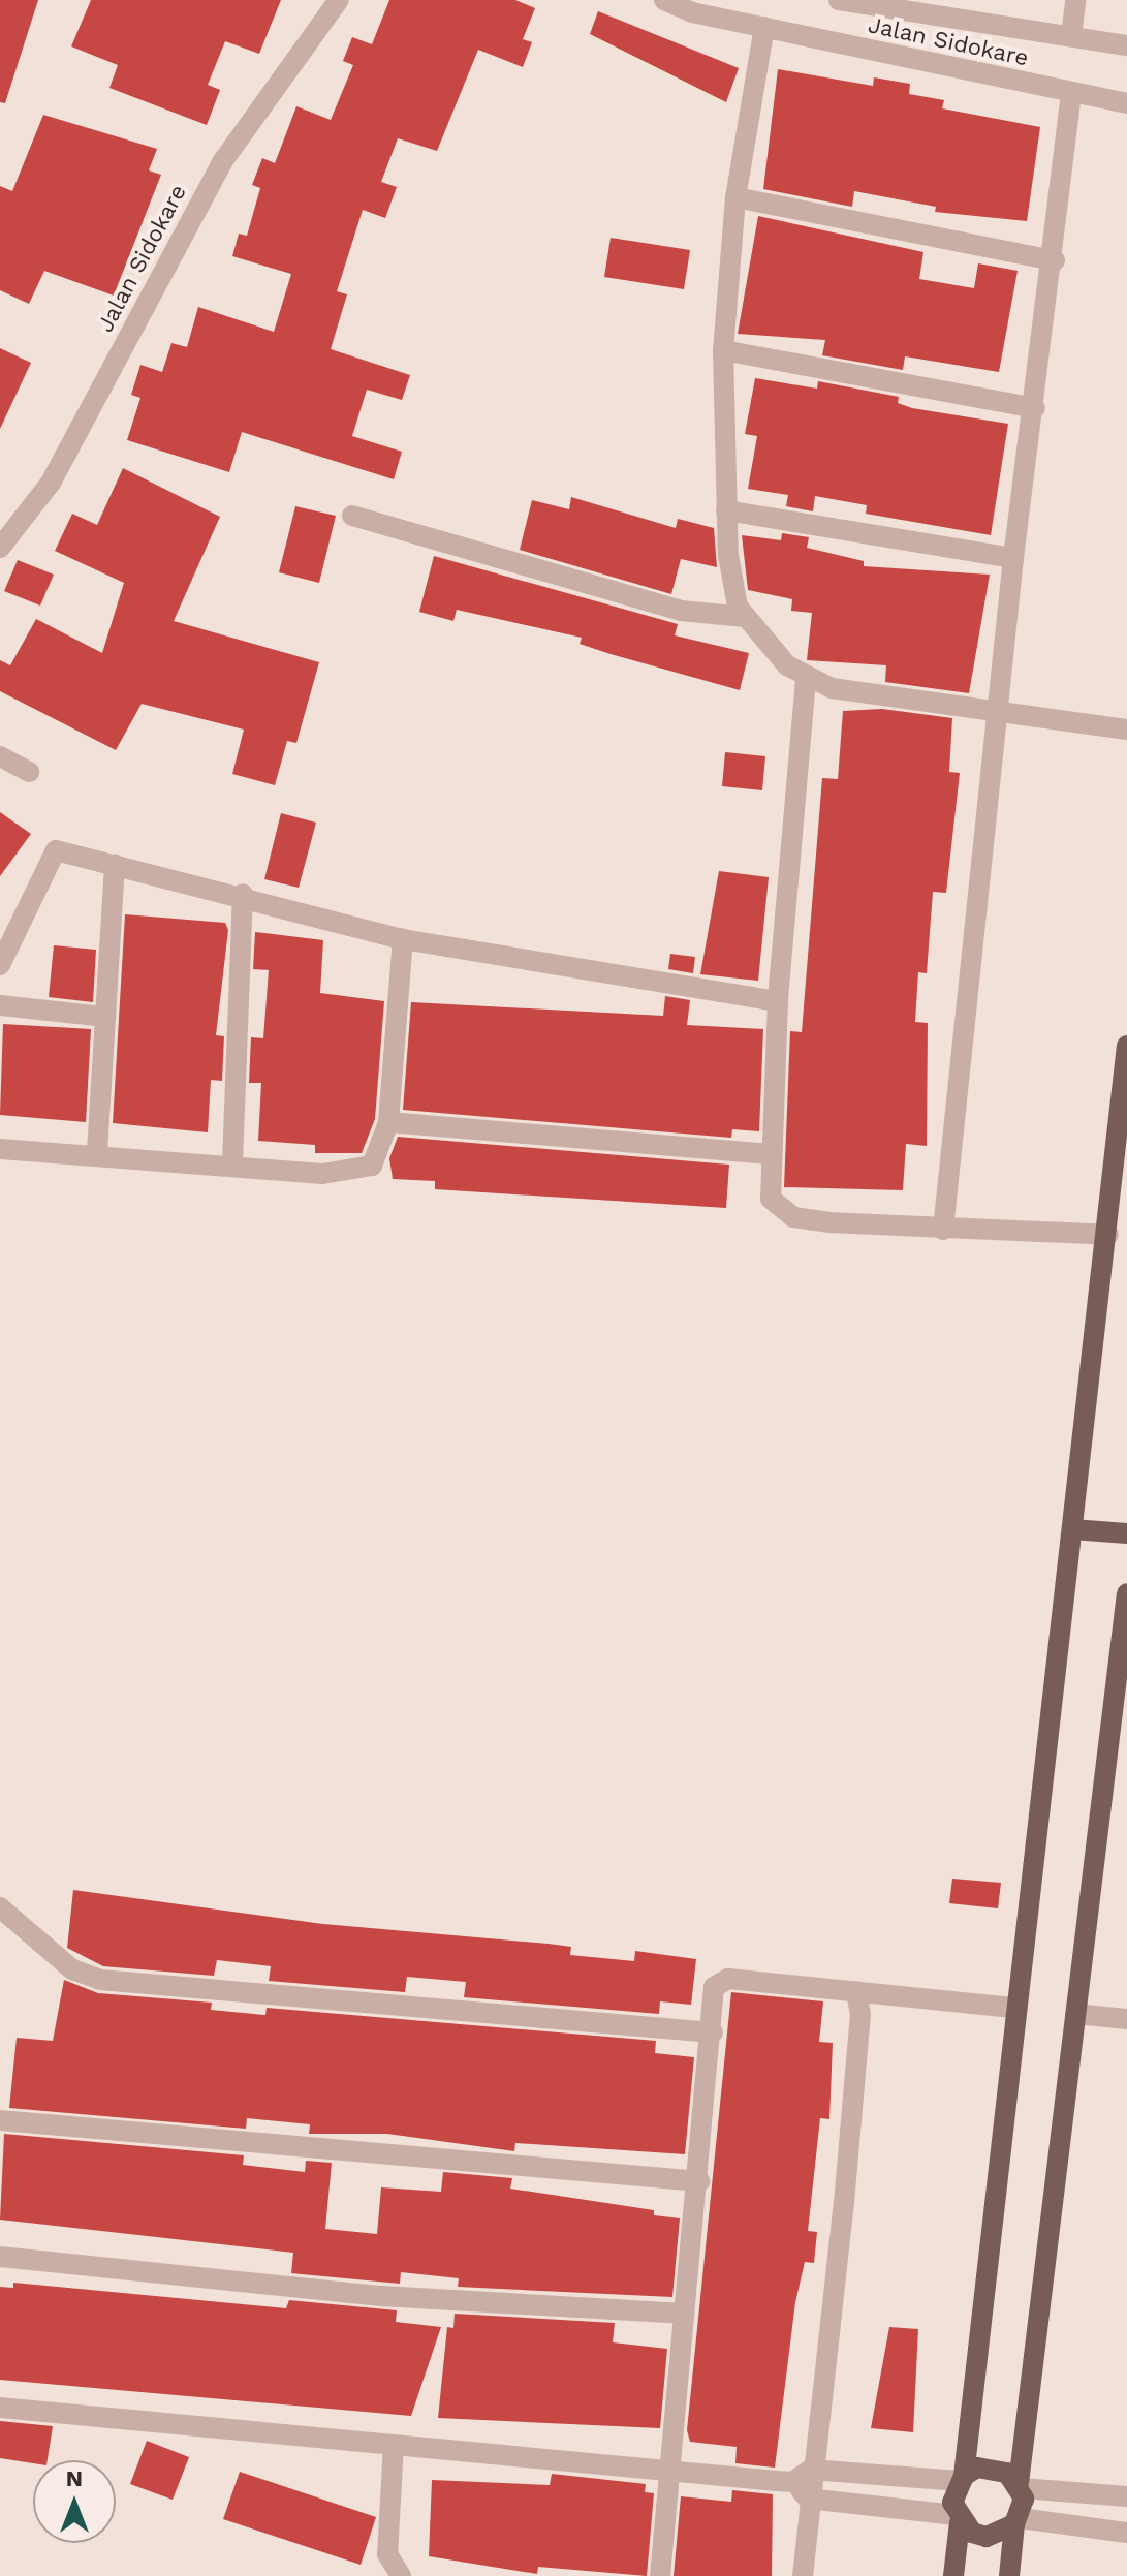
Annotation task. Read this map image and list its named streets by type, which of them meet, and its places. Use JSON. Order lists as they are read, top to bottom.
{
  "streets": {
    "street": ["Jalan Sidokare"]
  },
  "north": "top"
}
